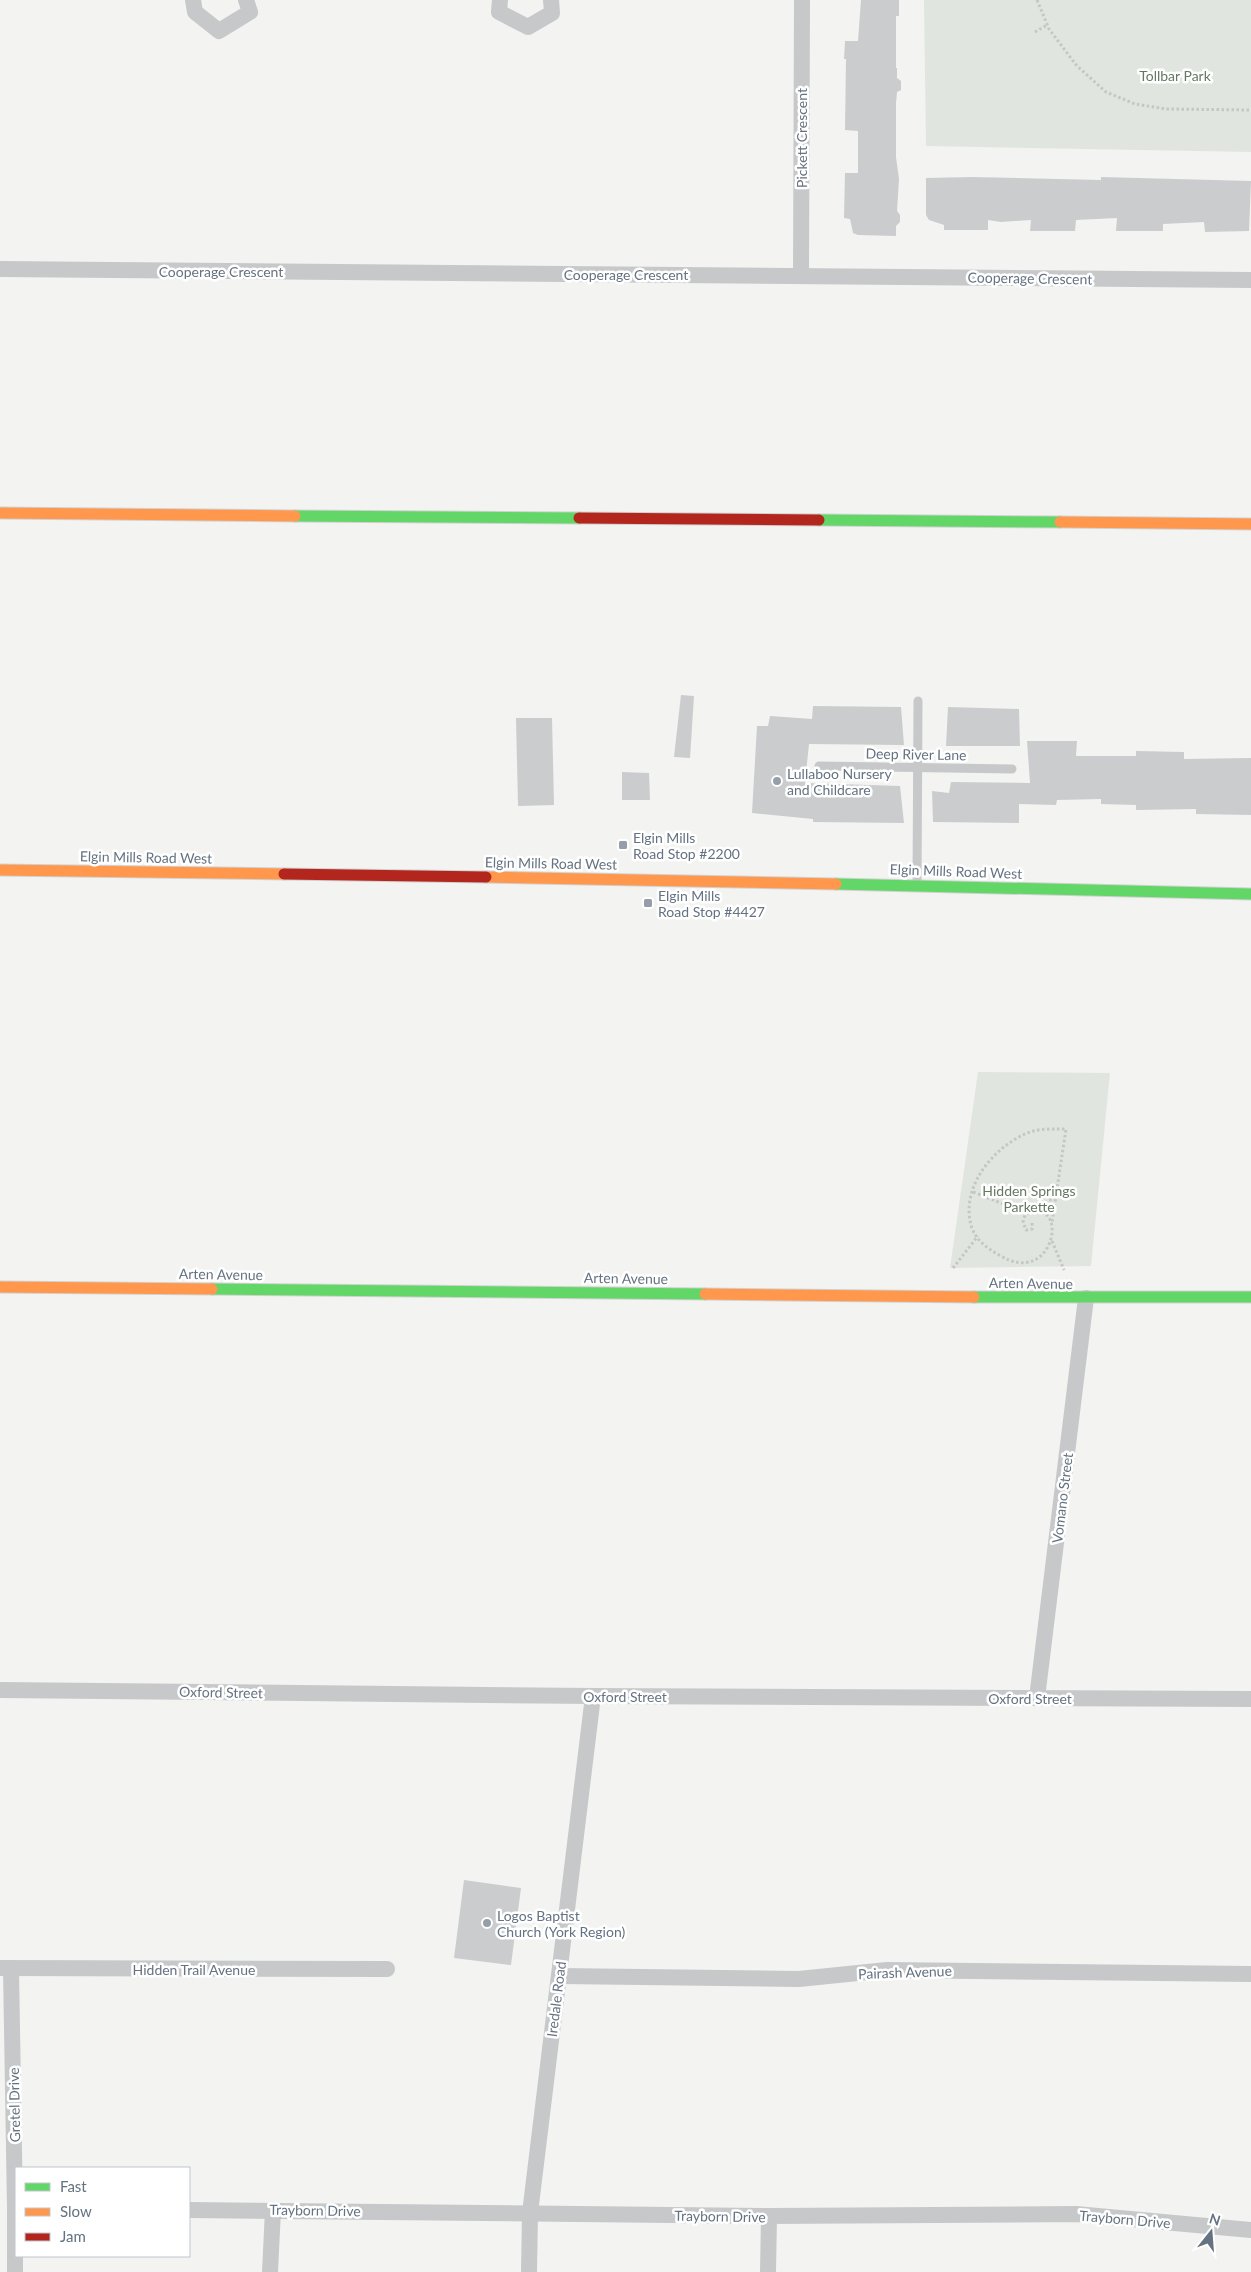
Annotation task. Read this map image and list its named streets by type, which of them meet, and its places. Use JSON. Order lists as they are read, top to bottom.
{
  "streets": {
    "street": [
      "Pickett Crescent",
      "Cooperage Crescent",
      "Elgin Mills Road West",
      "Arten Avenue",
      "Vomano Street",
      "Oxford Street",
      "Hidden Trail Avenue",
      "Pairash Avenue",
      "Iredale Road",
      "Gretel Drive",
      "Trayborn Drive"
    ],
    "lane": ["Deep River Lane"]
  },
  "crossings": [
    ["Pickett Crescent", "Cooperage Crescent"],
    ["Arten Avenue", "Vomano Street"],
    ["Vomano Street", "Oxford Street"],
    ["Oxford Street", "Iredale Road"],
    ["Hidden Trail Avenue", "Gretel Drive"],
    ["Pairash Avenue", "Iredale Road"],
    ["Iredale Road", "Trayborn Drive"]
  ],
  "parks": ["Tollbar Park", "Hidden Springs Parkette"],
  "places": {
    "other": ["Lullaboo Nursery and Childcare", "Logos Baptist Church (York Region)"],
    "transit": ["Elgin Mills Road Stop #2200", "Elgin Mills Road Stop #4427"]
  },
  "legend": ["Fast", "Slow", "Jam"],
  "north": "top"
}
